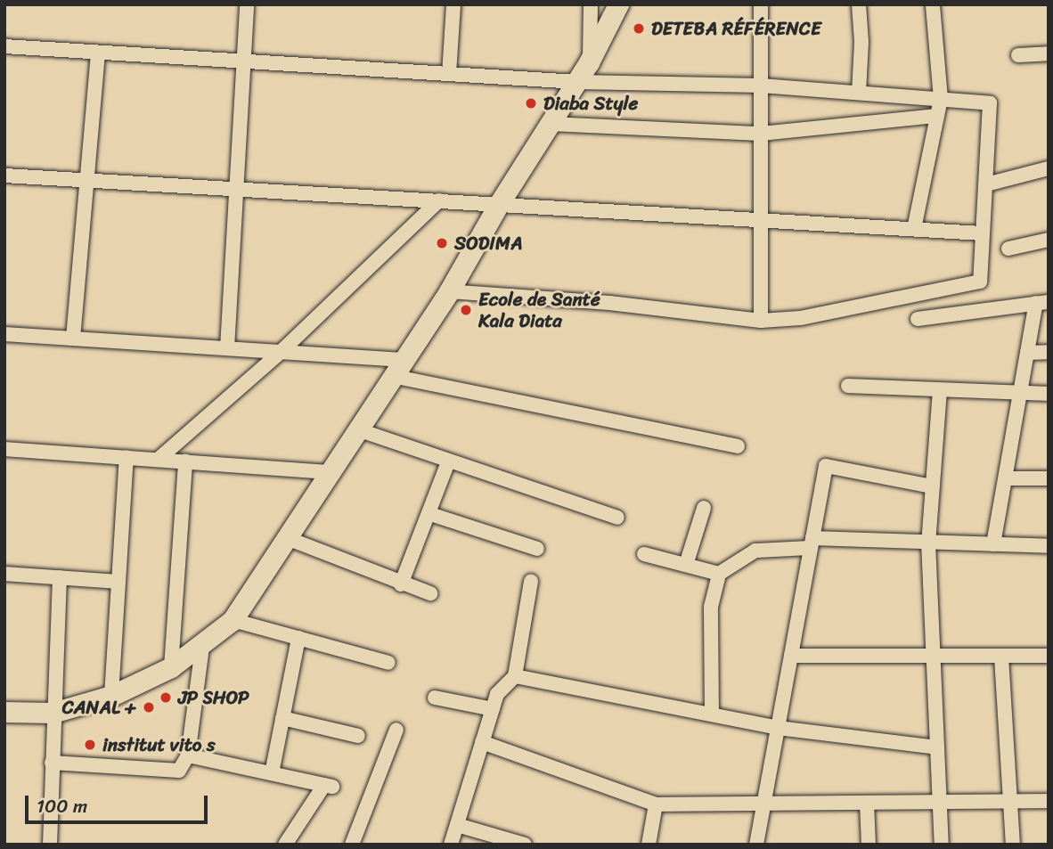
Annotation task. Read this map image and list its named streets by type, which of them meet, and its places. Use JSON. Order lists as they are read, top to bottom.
{
  "places": [
    "DETEBA RÉFÉRENCE",
    "Diaba Style",
    "SODIMA",
    "Ecole de Santé Kala Diata",
    "JP SHOP",
    "CANAL +",
    "institut vito s"
  ],
  "scale_bar": "100 m"
}
